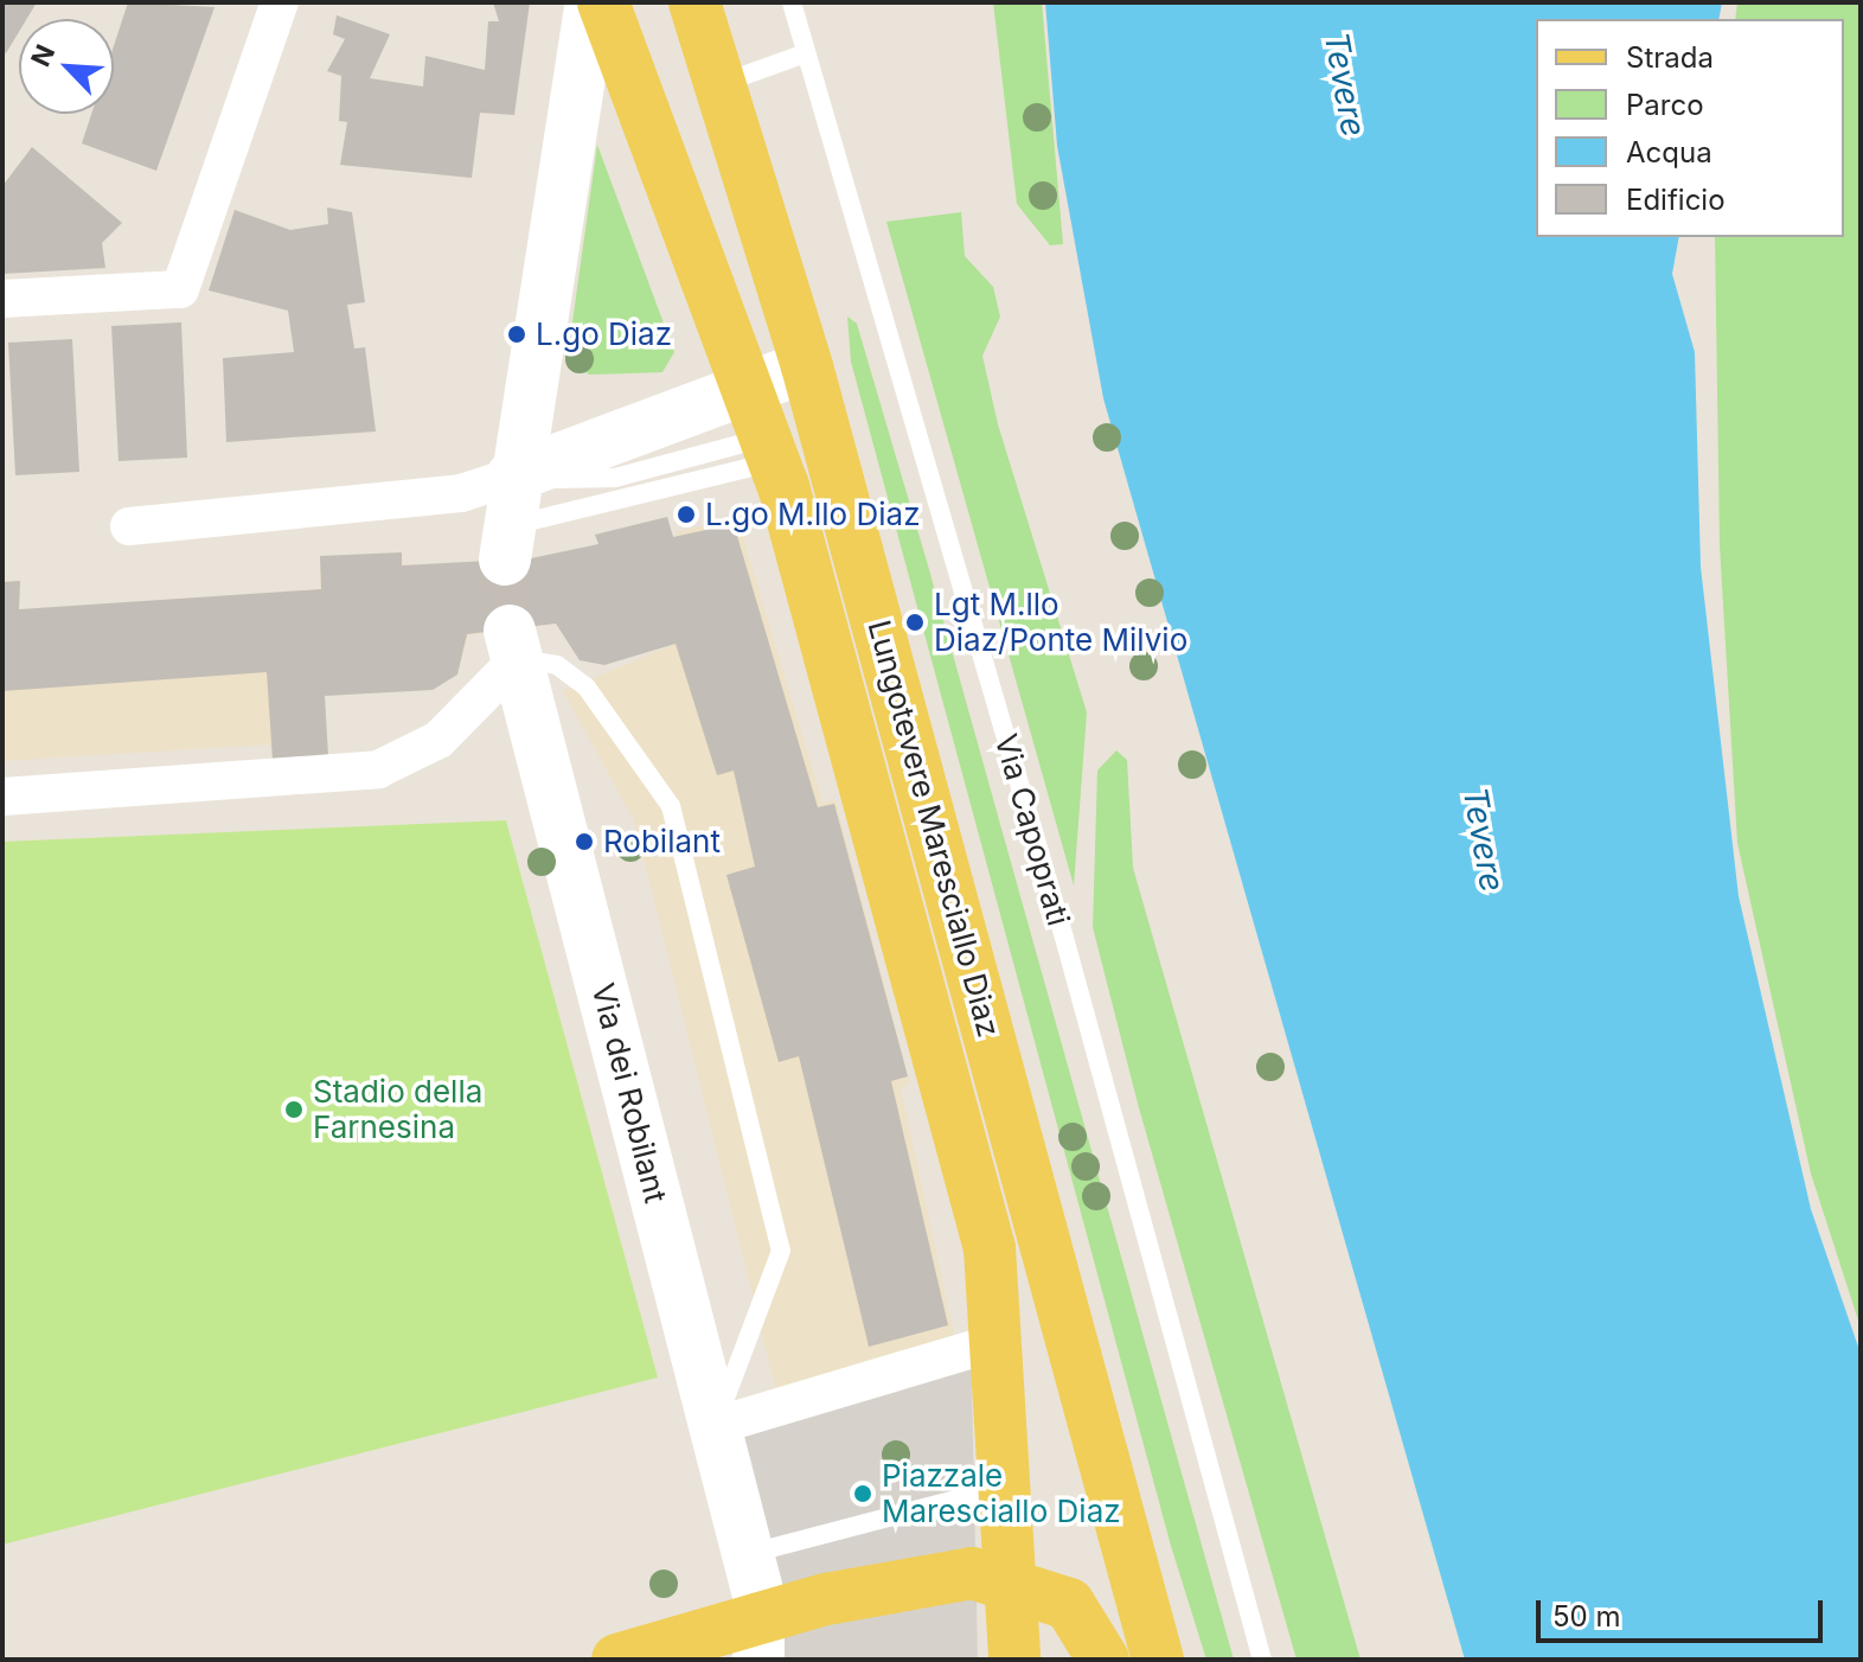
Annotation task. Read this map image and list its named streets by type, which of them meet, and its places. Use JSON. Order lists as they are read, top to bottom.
{
  "streets": {
    "main road": ["Lungotevere Maresciallo Diaz"],
    "street": ["Via dei Robilant"],
    "lane": ["Via Capoprati"]
  },
  "water": ["Tevere"],
  "places": [
    "L.go Diaz",
    "L.go M.llo Diaz",
    "Lgt M.llo Diaz/Ponte Milvio",
    "Robilant",
    "Stadio della Farnesina",
    "Piazzale Maresciallo Diaz"
  ],
  "legend": [
    "Strada",
    "Parco",
    "Acqua",
    "Edificio"
  ],
  "scale_bar": "50 m",
  "north": "top left"
}
